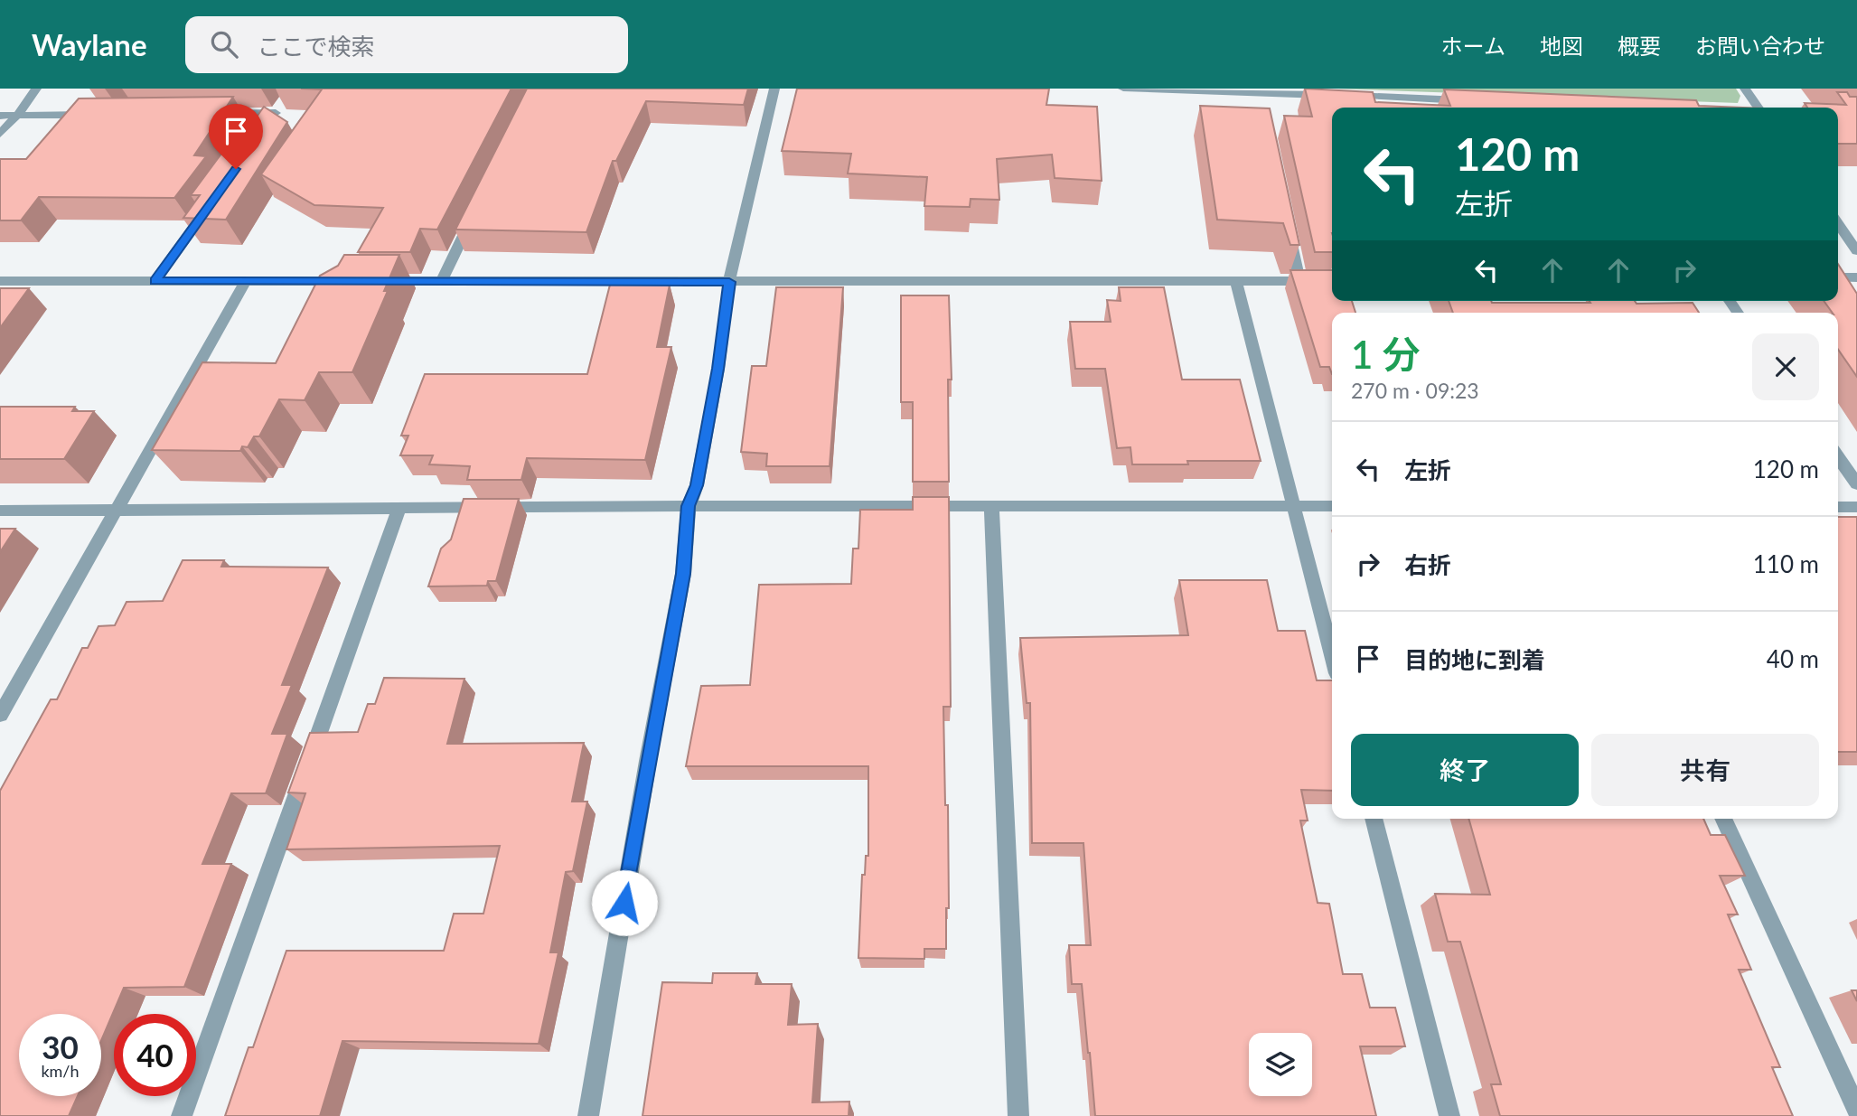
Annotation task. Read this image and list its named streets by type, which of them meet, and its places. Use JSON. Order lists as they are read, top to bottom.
{
  "page": {
    "header": "Waylane",
    "search": "ここで検索",
    "nav": [
      "ホーム",
      "地図",
      "概要",
      "お問い合わせ"
    ],
    "turn": ["120 m", "左折"],
    "heading": ["1 分", "270 m · 09:23"],
    "list": [
      {
        "name": "左折",
        "value": "120 m"
      },
      {
        "name": "右折",
        "value": "110 m"
      },
      {
        "name": "目的地に到着",
        "value": "40 m"
      }
    ],
    "buttons": ["終了", "共有"],
    "speed": "30 km/h",
    "limit": "40"
  }
}
